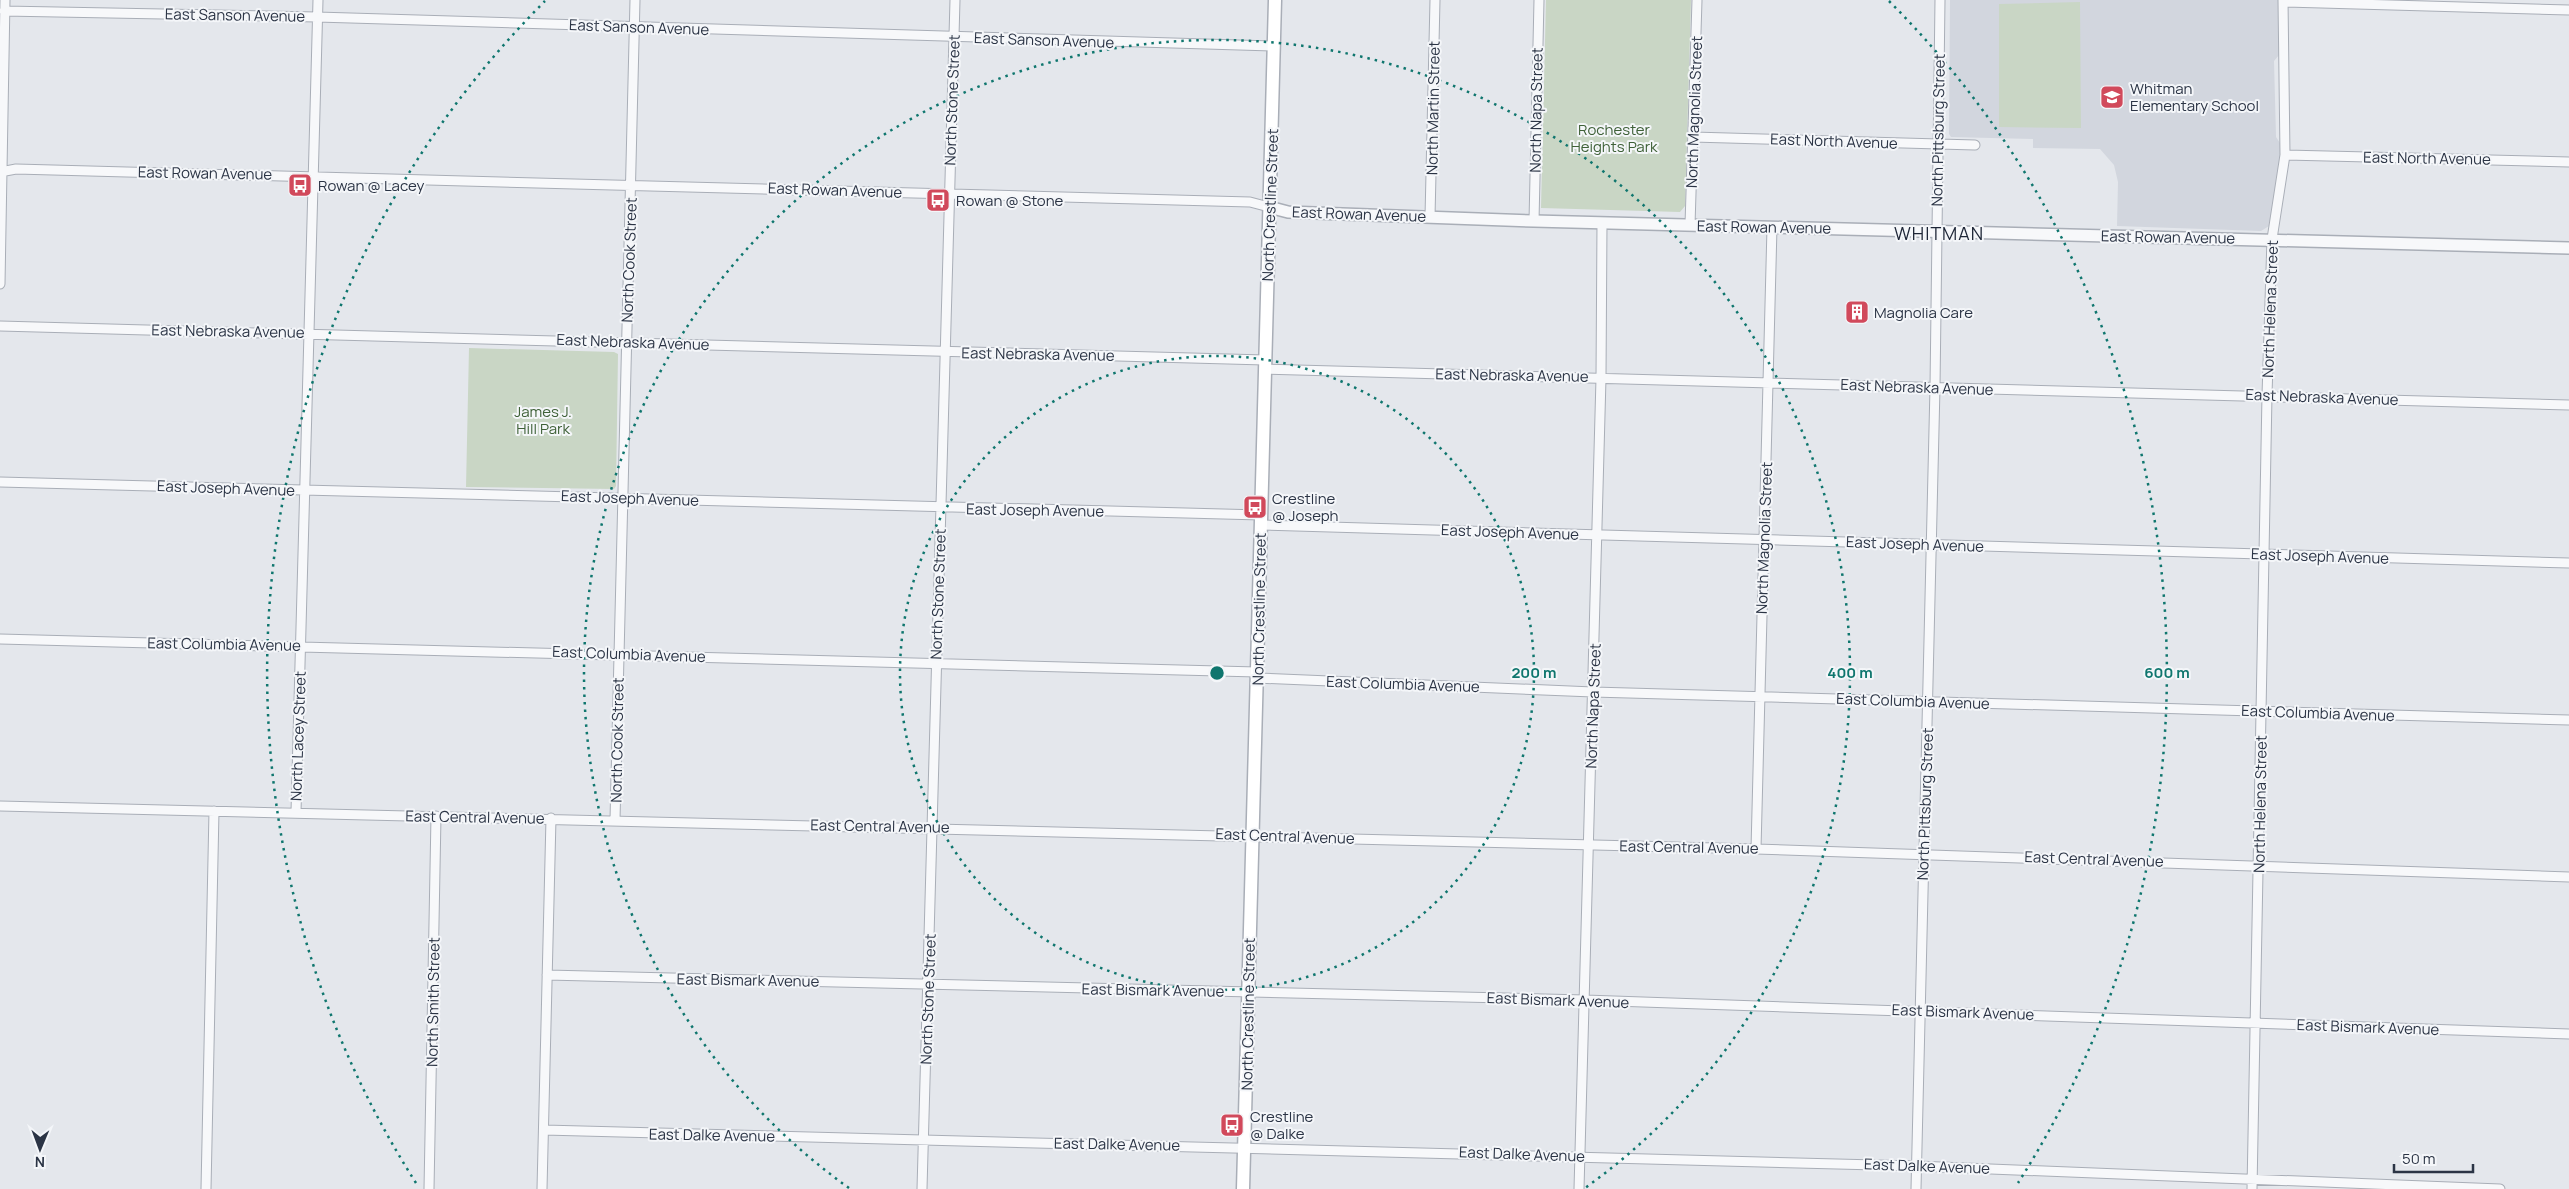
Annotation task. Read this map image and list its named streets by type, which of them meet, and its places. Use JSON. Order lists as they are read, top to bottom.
{
  "streets": {
    "main road": ["North Crestline Street"],
    "street": [
      "East Sanson Avenue",
      "North Stone Street",
      "North Martin Street",
      "North Napa Street",
      "North Magnolia Street",
      "North Pittsburg Street",
      "East North Avenue",
      "East Rowan Avenue",
      "North Cook Street",
      "North Helena Street",
      "East Nebraska Avenue",
      "East Joseph Avenue",
      "East Columbia Avenue",
      "North Lacey Street",
      "East Central Avenue",
      "East Bismark Avenue",
      "North Smith Street",
      "East Dalke Avenue"
    ]
  },
  "crossings": [
    ["East Sanson Avenue", "North Stone Street"],
    ["East Sanson Avenue", "North Crestline Street"],
    ["East Sanson Avenue", "North Cook Street"],
    ["East Sanson Avenue", "North Lacey Street"],
    ["North Stone Street", "East Rowan Avenue"],
    ["North Stone Street", "East Nebraska Avenue"],
    ["North Stone Street", "East Joseph Avenue"],
    ["North Stone Street", "East Columbia Avenue"],
    ["North Stone Street", "East Central Avenue"],
    ["North Stone Street", "East Bismark Avenue"],
    ["North Stone Street", "East Dalke Avenue"],
    ["North Martin Street", "East Rowan Avenue"],
    ["North Napa Street", "East Rowan Avenue"],
    ["North Napa Street", "East Nebraska Avenue"],
    ["North Napa Street", "East Joseph Avenue"],
    ["North Napa Street", "East Columbia Avenue"],
    ["North Napa Street", "East Central Avenue"],
    ["North Napa Street", "East Bismark Avenue"],
    ["North Napa Street", "East Dalke Avenue"],
    ["North Magnolia Street", "East North Avenue"],
    ["North Magnolia Street", "East Rowan Avenue"],
    ["North Magnolia Street", "East Nebraska Avenue"],
    ["North Magnolia Street", "East Joseph Avenue"],
    ["North Magnolia Street", "East Columbia Avenue"],
    ["North Magnolia Street", "East Central Avenue"],
    ["North Pittsburg Street", "East North Avenue"],
    ["North Pittsburg Street", "East Rowan Avenue"],
    ["North Pittsburg Street", "East Nebraska Avenue"],
    ["North Pittsburg Street", "East Joseph Avenue"],
    ["North Pittsburg Street", "East Columbia Avenue"],
    ["North Pittsburg Street", "East Central Avenue"],
    ["North Pittsburg Street", "East Bismark Avenue"],
    ["North Pittsburg Street", "East Dalke Avenue"],
    ["East North Avenue", "North Helena Street"],
    ["East Rowan Avenue", "North Crestline Street"],
    ["East Rowan Avenue", "North Cook Street"],
    ["East Rowan Avenue", "North Helena Street"],
    ["East Rowan Avenue", "North Lacey Street"],
    ["North Crestline Street", "East Nebraska Avenue"],
    ["North Crestline Street", "East Joseph Avenue"],
    ["North Crestline Street", "East Columbia Avenue"],
    ["North Crestline Street", "East Central Avenue"],
    ["North Crestline Street", "East Bismark Avenue"],
    ["North Crestline Street", "East Dalke Avenue"],
    ["North Cook Street", "East Nebraska Avenue"],
    ["North Cook Street", "East Joseph Avenue"],
    ["North Cook Street", "East Columbia Avenue"],
    ["North Cook Street", "East Central Avenue"],
    ["North Helena Street", "East Nebraska Avenue"],
    ["North Helena Street", "East Joseph Avenue"],
    ["North Helena Street", "East Columbia Avenue"],
    ["North Helena Street", "East Central Avenue"],
    ["North Helena Street", "East Bismark Avenue"],
    ["North Helena Street", "East Dalke Avenue"],
    ["East Nebraska Avenue", "North Lacey Street"],
    ["East Joseph Avenue", "North Lacey Street"],
    ["East Columbia Avenue", "North Lacey Street"],
    ["North Lacey Street", "East Central Avenue"],
    ["East Central Avenue", "North Smith Street"]
  ],
  "districts": ["WHITMAN"],
  "parks": ["Rochester Heights Park", "James J. Hill Park"],
  "places": {
    "school or university": ["Whitman Elementary School"],
    "bus stop": [
      "Rowan @ Lacey",
      "Rowan @ Stone",
      "Crestline @ Joseph",
      "Crestline @ Dalke"
    ],
    "building": ["Magnolia Care"]
  },
  "scale_bar": "50 m",
  "north": "bottom",
  "rings": ["200 m", "400 m", "600 m"]
}
